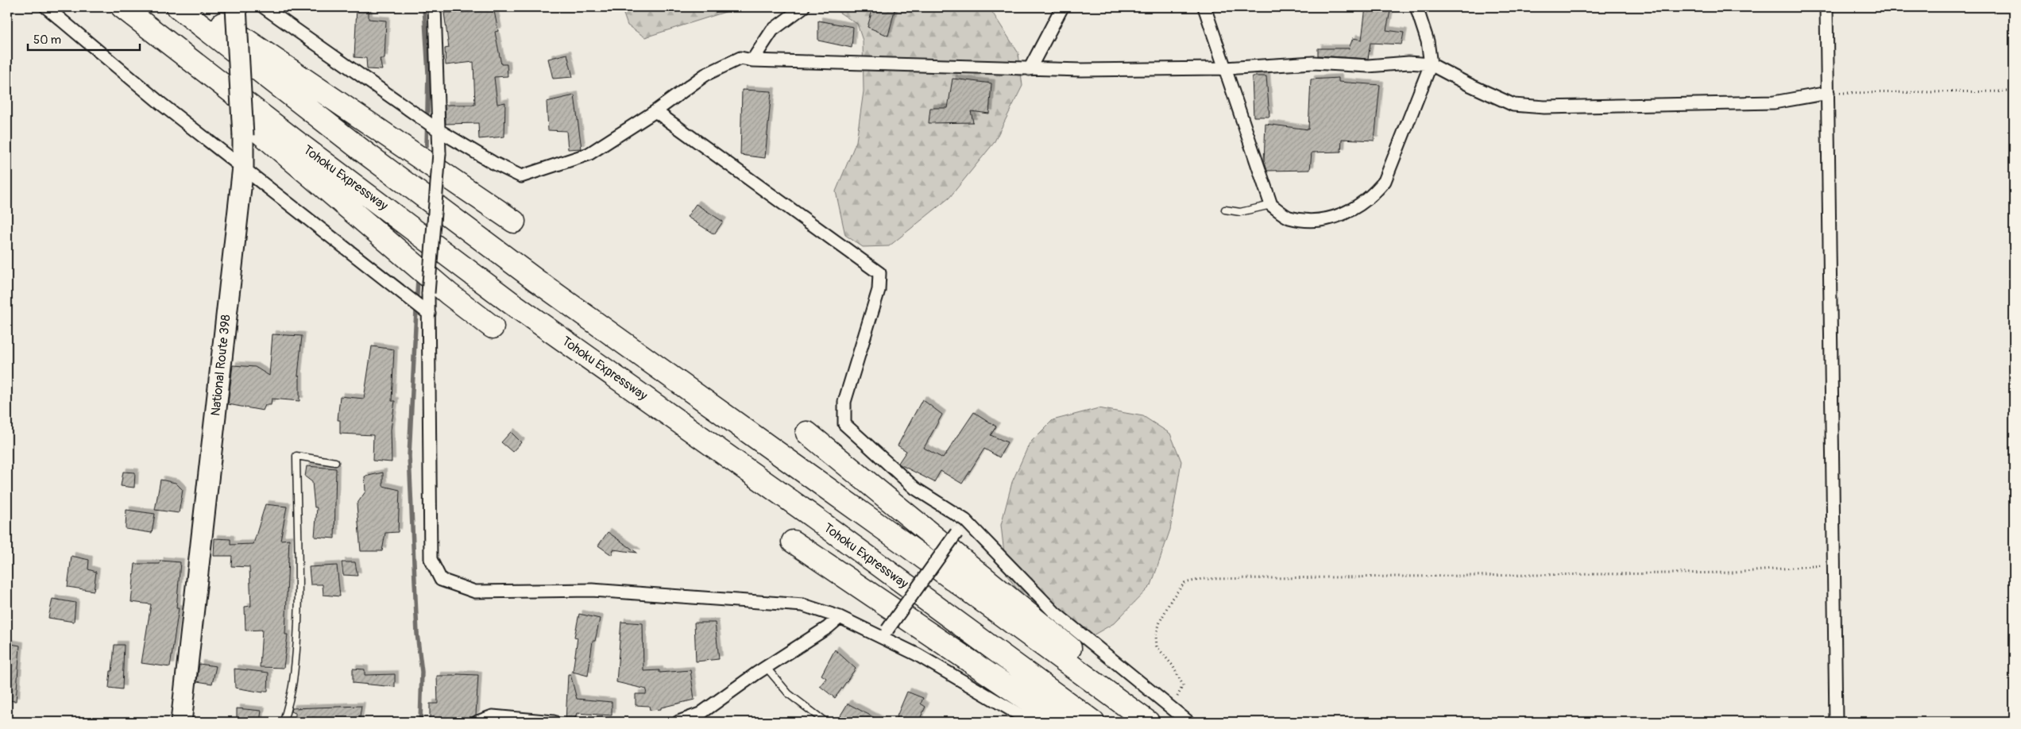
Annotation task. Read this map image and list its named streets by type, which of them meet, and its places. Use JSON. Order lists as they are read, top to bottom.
{
  "streets": {
    "highway": ["Tohoku Expressway", "National Route 398"]
  },
  "scale_bar": "50 m"
}
